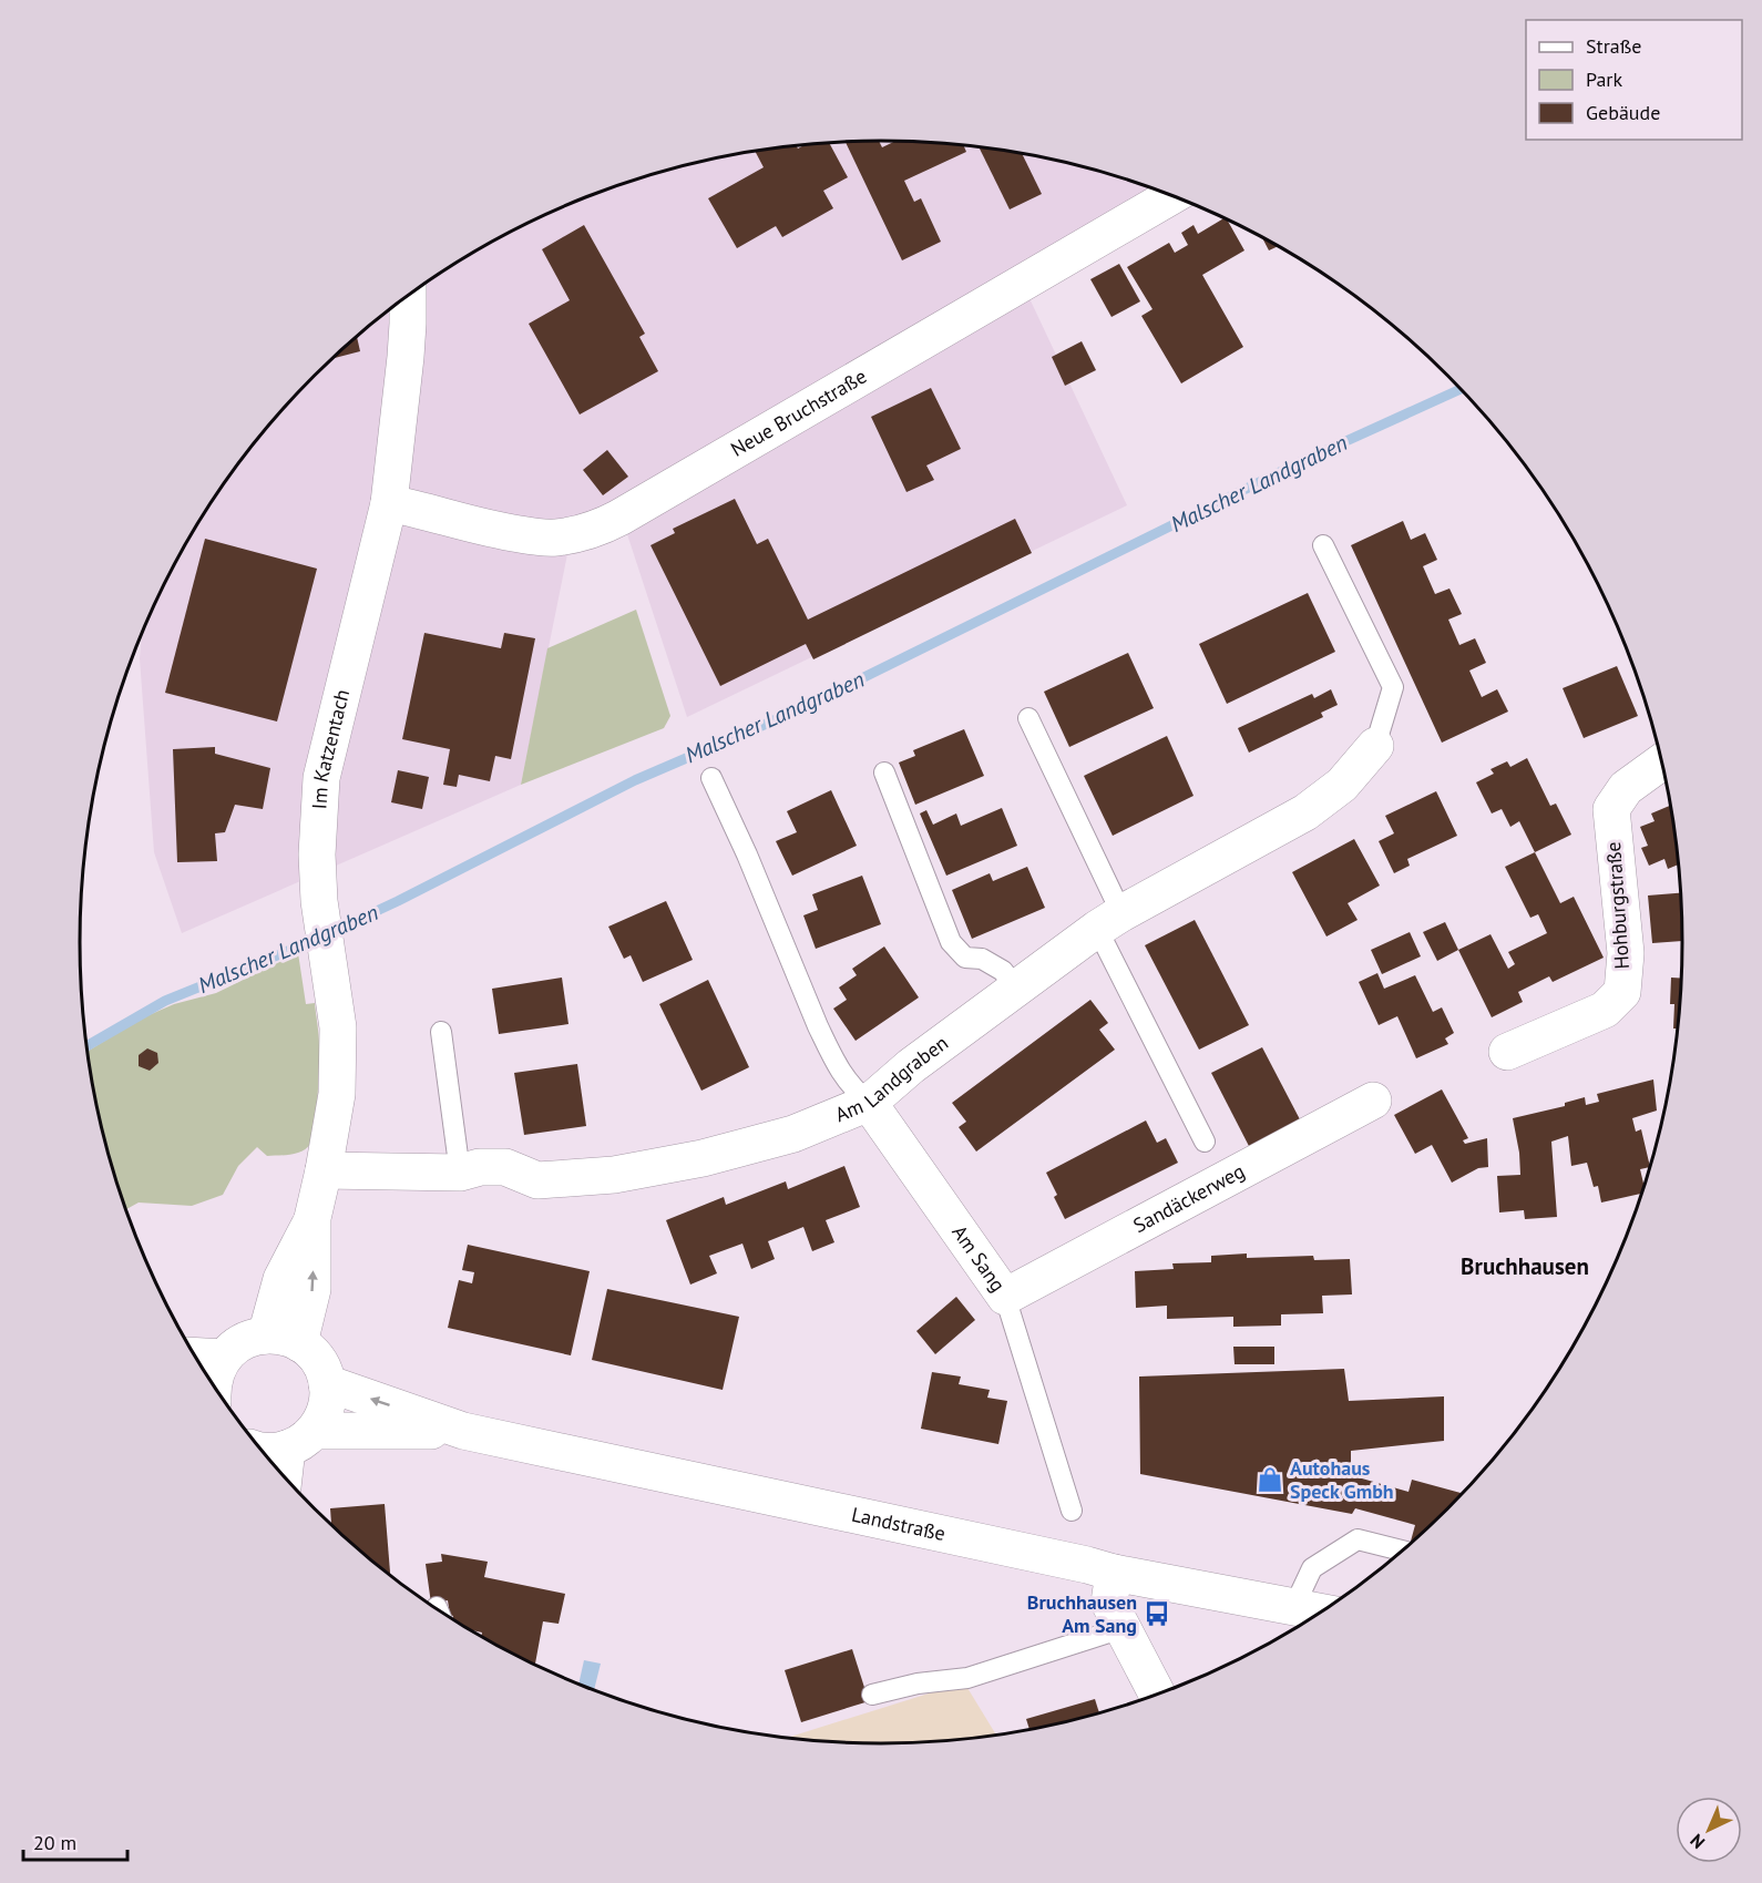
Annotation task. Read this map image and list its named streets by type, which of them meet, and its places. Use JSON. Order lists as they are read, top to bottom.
{
  "streets": {
    "street": [
      "Neue Bruchstraße",
      "Im Katzentach",
      "Hohburgstraße",
      "Am Landgraben",
      "Sandäckerweg",
      "Am Sang",
      "Landstraße"
    ]
  },
  "crossings": [
    ["Neue Bruchstraße", "Im Katzentach"],
    ["Im Katzentach", "Am Landgraben"],
    ["Am Landgraben", "Am Sang"],
    ["Sandäckerweg", "Am Sang"]
  ],
  "districts": ["Bruchhausen"],
  "water": ["Malscher Landgraben"],
  "places": {
    "shop": ["Autohaus Speck Gmbh"],
    "bus stop": ["Bruchhausen Am Sang"]
  },
  "legend": ["Straße", "Park", "Gebäude"],
  "scale_bar": "20 m",
  "north": "bottom left"
}
